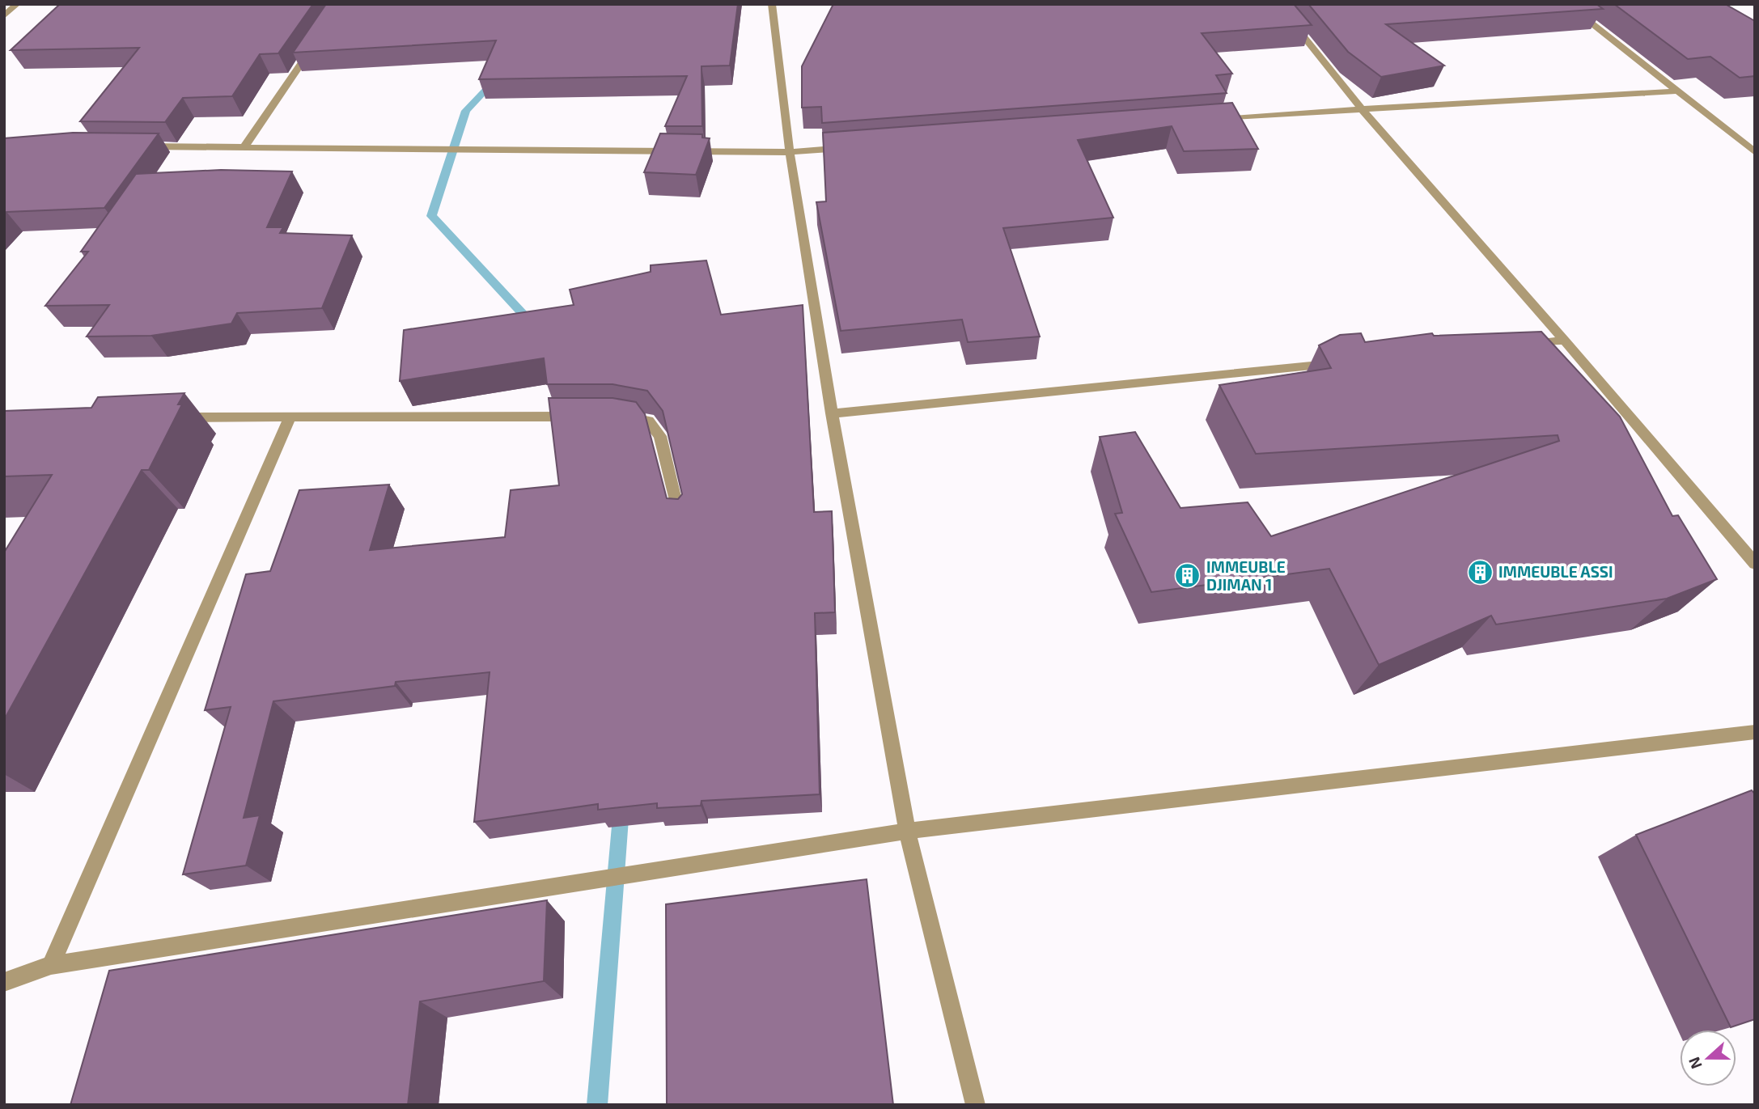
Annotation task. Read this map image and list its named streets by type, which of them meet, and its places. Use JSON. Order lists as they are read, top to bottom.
{
  "places": {
    "building": ["IMMEUBLE ASSI", "IMMEUBLE DJIMAN 1"]
  },
  "north": "left"
}
